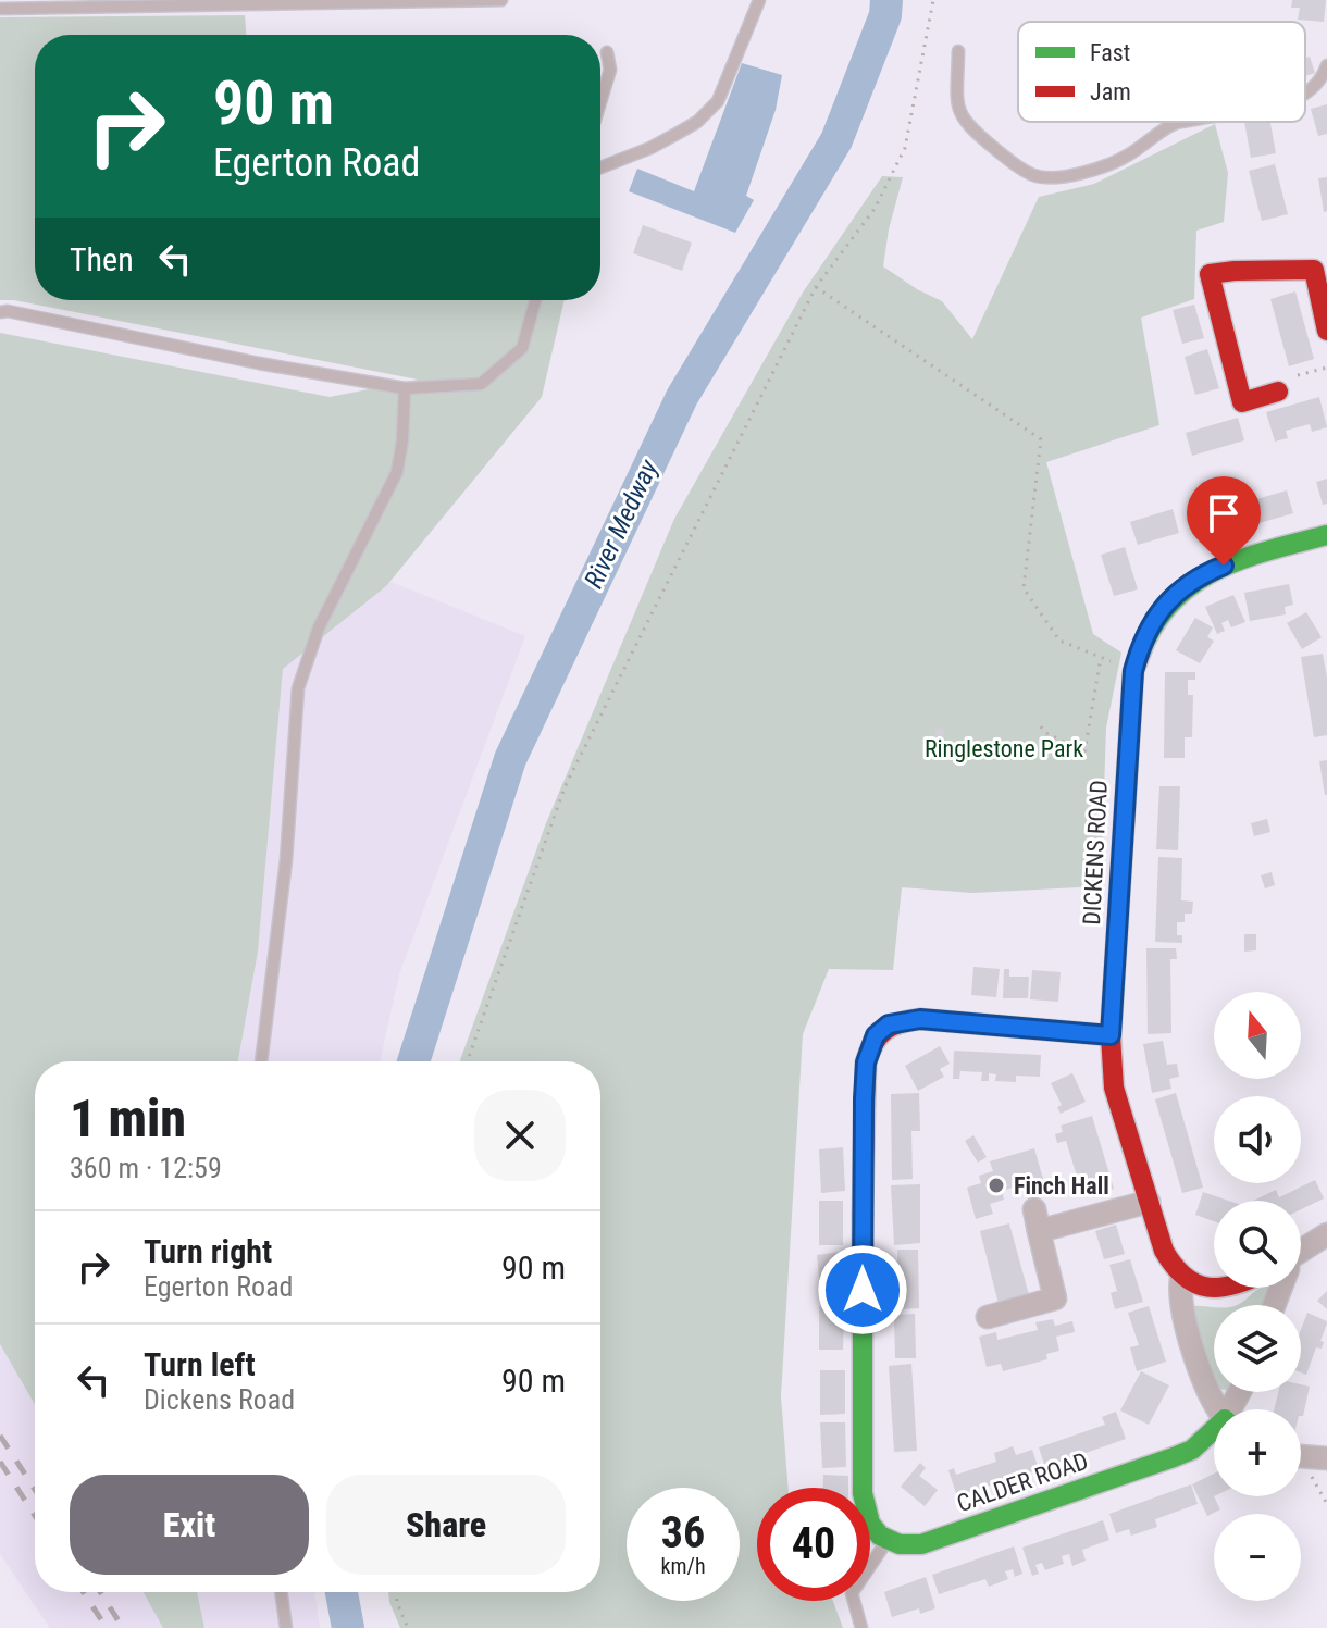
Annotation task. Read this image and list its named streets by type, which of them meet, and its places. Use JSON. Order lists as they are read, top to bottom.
{
  "streets": {
    "street": ["DICKENS ROAD", "CALDER ROAD"]
  },
  "water": ["River Medway"],
  "parks": ["Ringlestone Park"],
  "places": ["Finch Hall"],
  "legend": ["Fast", "Jam"],
  "north": "top",
  "page": {
    "turn": ["90 m", "Egerton Road"],
    "then": "Then",
    "map_buttons": ["+", "−"],
    "heading": ["1 min", "360 m · 12:59"],
    "list": [
      {
        "name": "Turn right",
        "note": "Egerton Road",
        "value": "90 m"
      },
      {
        "name": "Turn left",
        "note": "Dickens Road",
        "value": "90 m"
      }
    ],
    "buttons": ["Exit", "Share"],
    "speed": "36 km/h",
    "limit": "40"
  }
}
